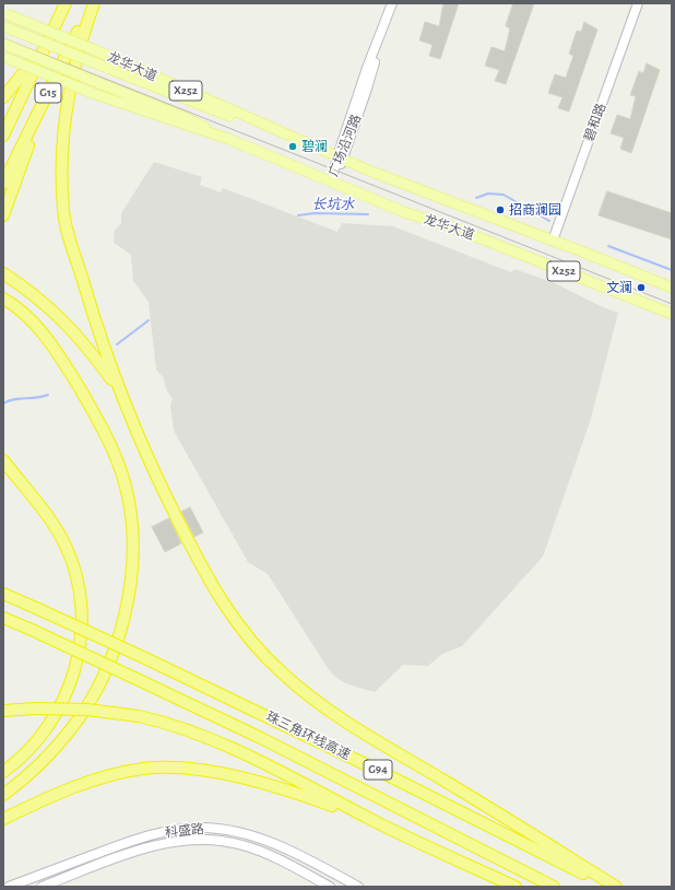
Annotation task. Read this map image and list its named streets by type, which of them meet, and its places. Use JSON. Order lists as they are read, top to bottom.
{
  "streets": {
    "highway": ["G15", "珠三角环线高速", "G94"],
    "main road": ["龙华大道", "X252"],
    "street": ["碧和路", "广场沿河路", "科盛路"]
  },
  "crossings": [
    ["龙华大道", "碧和路"],
    ["龙华大道", "广场沿河路"]
  ],
  "water": ["长坑水"],
  "places": ["碧澜", "招商澜园", "文澜"]
}
